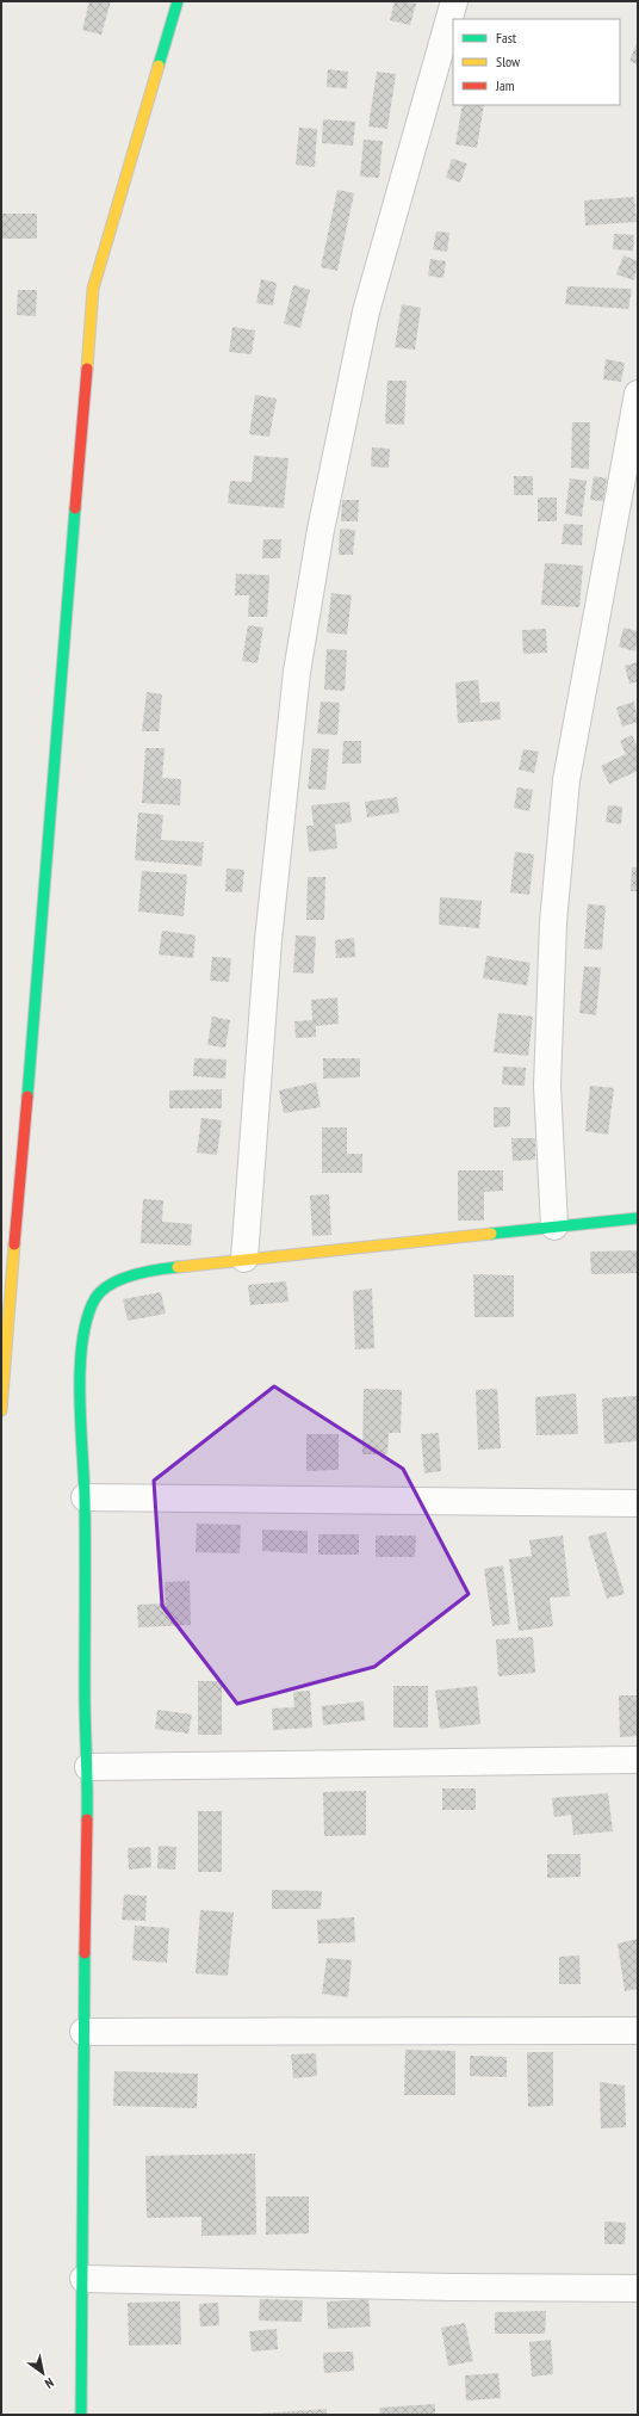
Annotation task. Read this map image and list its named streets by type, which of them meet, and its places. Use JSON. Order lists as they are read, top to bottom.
{
  "legend": ["Fast", "Slow", "Jam"],
  "north": "bottom right"
}
